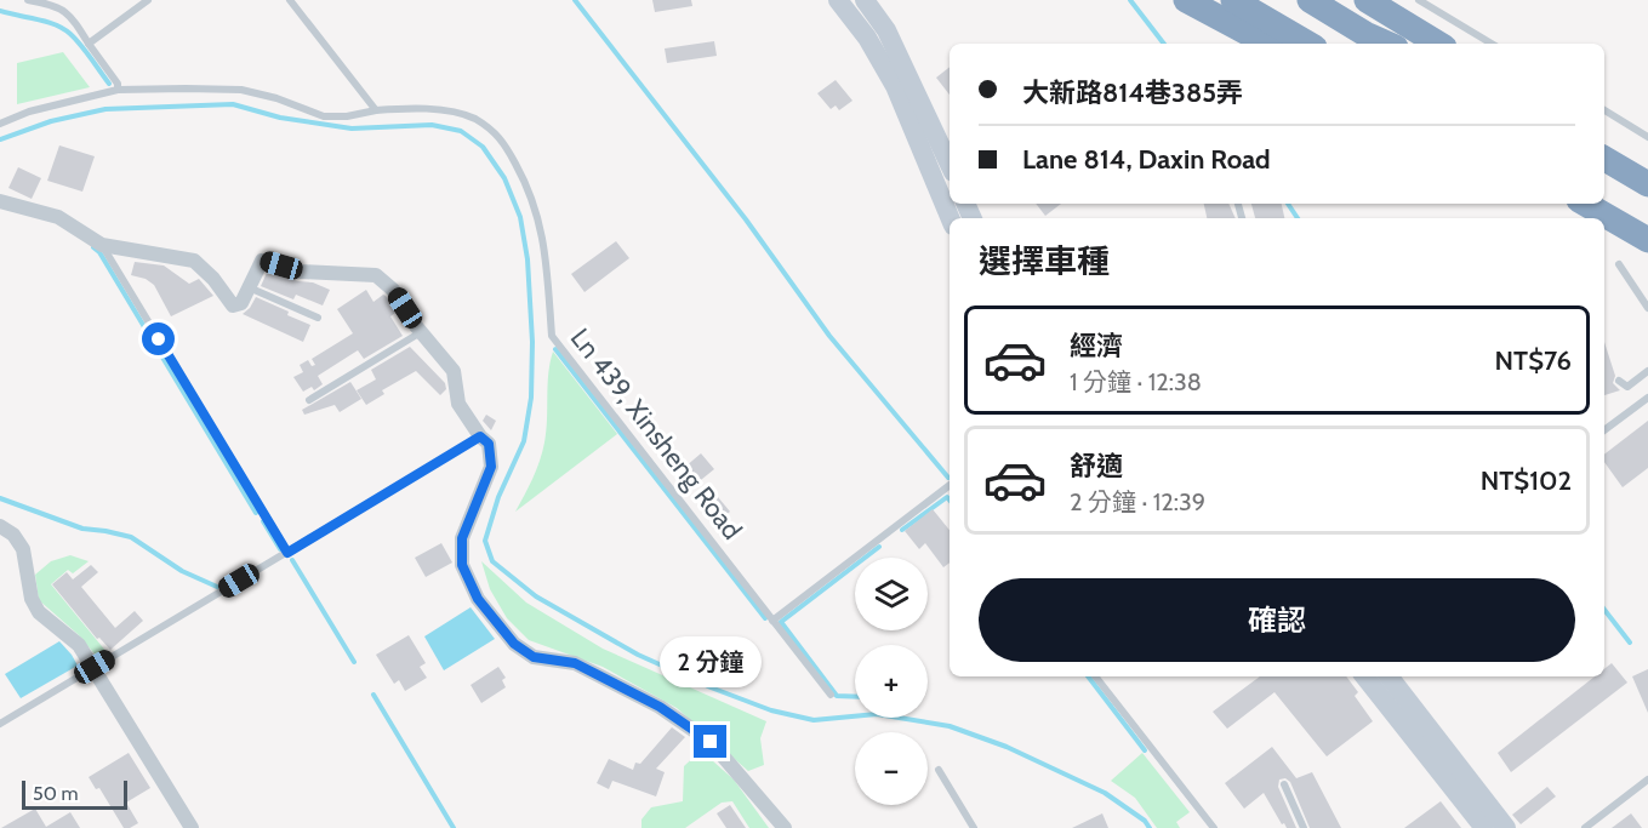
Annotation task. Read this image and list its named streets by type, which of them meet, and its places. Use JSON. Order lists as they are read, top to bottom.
{
  "streets": {
    "lane": ["Ln 439, Xinsheng Road"]
  },
  "scale_bar": "50 m",
  "page": {
    "banner": ["大新路814巷385弄", "Lane 814, Daxin Road"],
    "heading": "選擇車種",
    "list": [
      {
        "name": "經濟",
        "note": "1 分鐘 · 12:38",
        "value": "NT$76"
      },
      {
        "name": "舒適",
        "note": "2 分鐘 · 12:39",
        "value": "NT$102"
      }
    ],
    "map_buttons": ["+", "−"],
    "buttons": "確認",
    "bubble": "2 分鐘",
    "scale": "50 m"
  }
}
